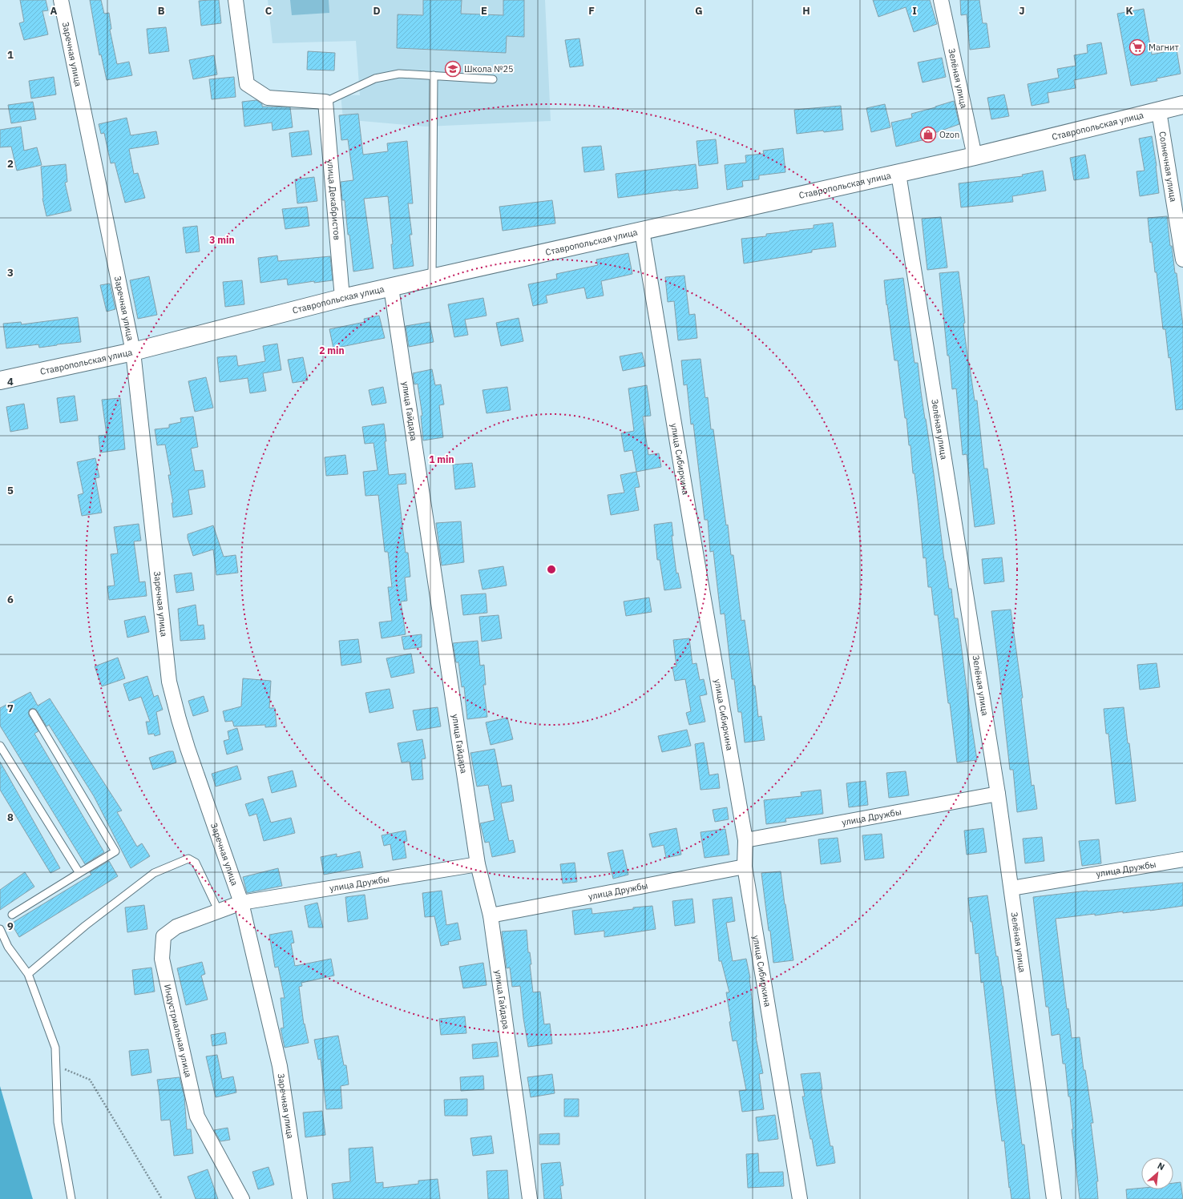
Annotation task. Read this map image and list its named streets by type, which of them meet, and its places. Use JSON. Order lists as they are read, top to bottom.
{
  "streets": {
    "main road": ["Ставропольская улица"],
    "street": [
      "Заречная улица",
      "Зелёная улица",
      "Солнечная улица",
      "улица Декабристов",
      "улица Гайдара",
      "улица Сибиркина",
      "улица Дружбы",
      "Индустриальная улица"
    ]
  },
  "crossings": [
    ["Заречная улица", "Ставропольская улица"],
    ["Заречная улица", "улица Дружбы"],
    ["Заречная улица", "Индустриальная улица"],
    ["Зелёная улица", "Ставропольская улица"],
    ["Зелёная улица", "улица Дружбы"],
    ["Ставропольская улица", "Солнечная улица"],
    ["Ставропольская улица", "улица Декабристов"],
    ["Ставропольская улица", "улица Гайдара"],
    ["Ставропольская улица", "улица Сибиркина"],
    ["улица Гайдара", "улица Дружбы"],
    ["улица Сибиркина", "улица Дружбы"],
    ["улица Дружбы", "Индустриальная улица"]
  ],
  "places": {
    "supermarket": ["Магнит"],
    "school or university": ["Школа №25"],
    "shop": ["Ozon"]
  },
  "north": "top right",
  "grid": {
    "columns": [
      "A",
      "B",
      "C",
      "D",
      "E",
      "F",
      "G",
      "H",
      "I",
      "J",
      "K"
    ],
    "rows": [
      "1",
      "2",
      "3",
      "4",
      "5",
      "6",
      "7",
      "8",
      "9"
    ]
  },
  "rings": ["3 min", "2 min", "1 min"]
}
